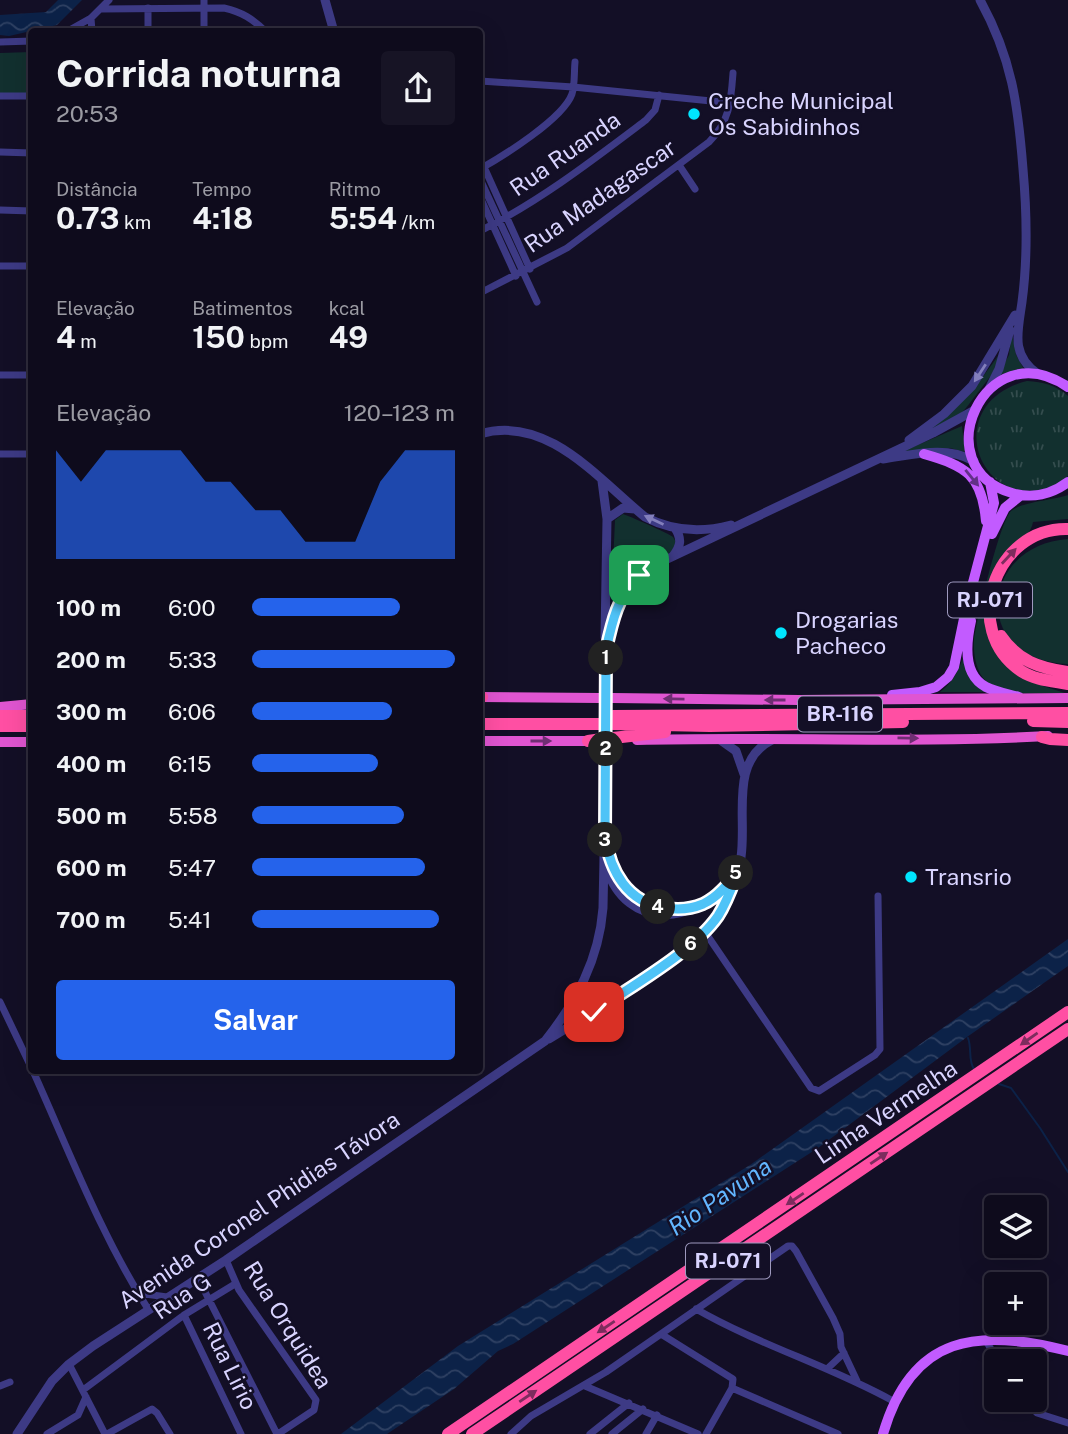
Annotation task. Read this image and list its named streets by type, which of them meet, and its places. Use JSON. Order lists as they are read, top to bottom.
{
  "streets": {
    "highway": ["RJ-071", "BR-116", "Linha Vermelha"],
    "street": [
      "Rua Ruanda",
      "Rua Madagascar",
      "Avenida Coronel Phidias Távora",
      "Rua G",
      "Rua Orquidea",
      "Rua Lirio"
    ]
  },
  "crossings": [
    ["BR-116", "Avenida Coronel Phidias Távora"],
    ["Avenida Coronel Phidias Távora", "Rua Orquidea"],
    ["Avenida Coronel Phidias Távora", "Rua Lirio"],
    ["Rua G", "Rua Orquidea"],
    ["Rua G", "Rua Lirio"],
    ["Rua Orquidea", "Rua Lirio"]
  ],
  "water": ["Rio Pavuna"],
  "places": ["Creche Municipal Os Sabidinhos", "Drogarias Pacheco", "Transrio"],
  "page": {
    "heading": ["Corrida noturna", "20:53"],
    "stats": [
      ["Distância", "0.73 km"],
      ["Tempo", "4:18"],
      ["Ritmo", "5:54 /km"],
      ["Elevação", "4 m"],
      ["Batimentos", "150 bpm"],
      ["kcal", "49"]
    ],
    "chart": ["Elevação", "120–123 m"],
    "list": [
      {
        "name": "100 m",
        "note": "6:00"
      },
      {
        "name": "200 m",
        "note": "5:33"
      },
      {
        "name": "300 m",
        "note": "6:06"
      },
      {
        "name": "400 m",
        "note": "6:15"
      },
      {
        "name": "500 m",
        "note": "5:58"
      },
      {
        "name": "600 m",
        "note": "5:47"
      },
      {
        "name": "700 m",
        "note": "5:41"
      }
    ],
    "pins": [
      "1",
      "2",
      "3",
      "5",
      "4",
      "6"
    ],
    "buttons": "Salvar",
    "map_buttons": ["+", "−"]
  }
}
